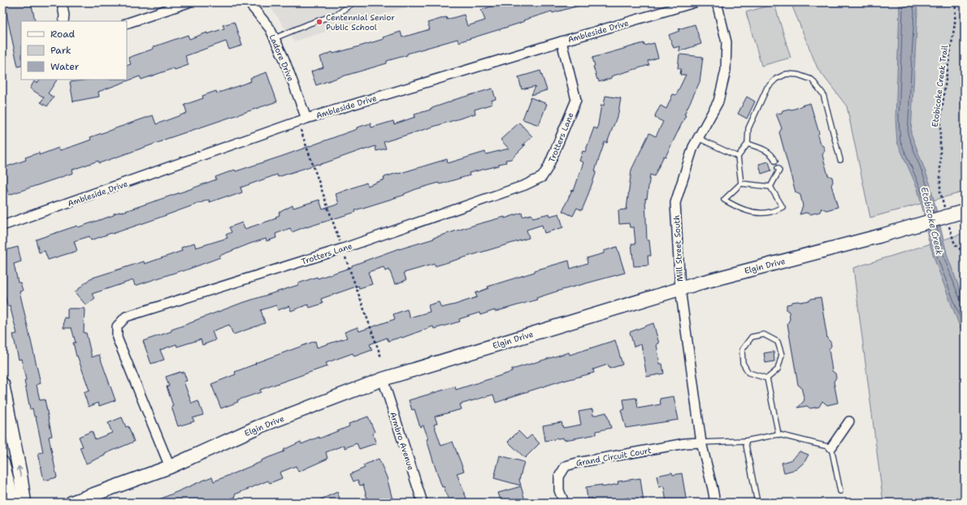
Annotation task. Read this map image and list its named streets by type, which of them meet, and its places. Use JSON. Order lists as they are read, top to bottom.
{
  "streets": {
    "street": [
      "Ambleside Drive",
      "Ladore Drive",
      "Trotters Lane",
      "Mill Street South",
      "Elgin Drive",
      "Armbro Avenue",
      "Grand Circuit Court"
    ],
    "path": ["Etobicoke Creek Trail"]
  },
  "crossings": [
    ["Ambleside Drive", "Ladore Drive"],
    ["Ambleside Drive", "Trotters Lane"],
    ["Trotters Lane", "Elgin Drive"],
    ["Mill Street South", "Elgin Drive"],
    ["Mill Street South", "Grand Circuit Court"],
    ["Elgin Drive", "Armbro Avenue"]
  ],
  "water": ["Etobicoke Creek"],
  "places": ["Centennial Senior Public School"],
  "legend": ["Road", "Park", "Water"]
}
